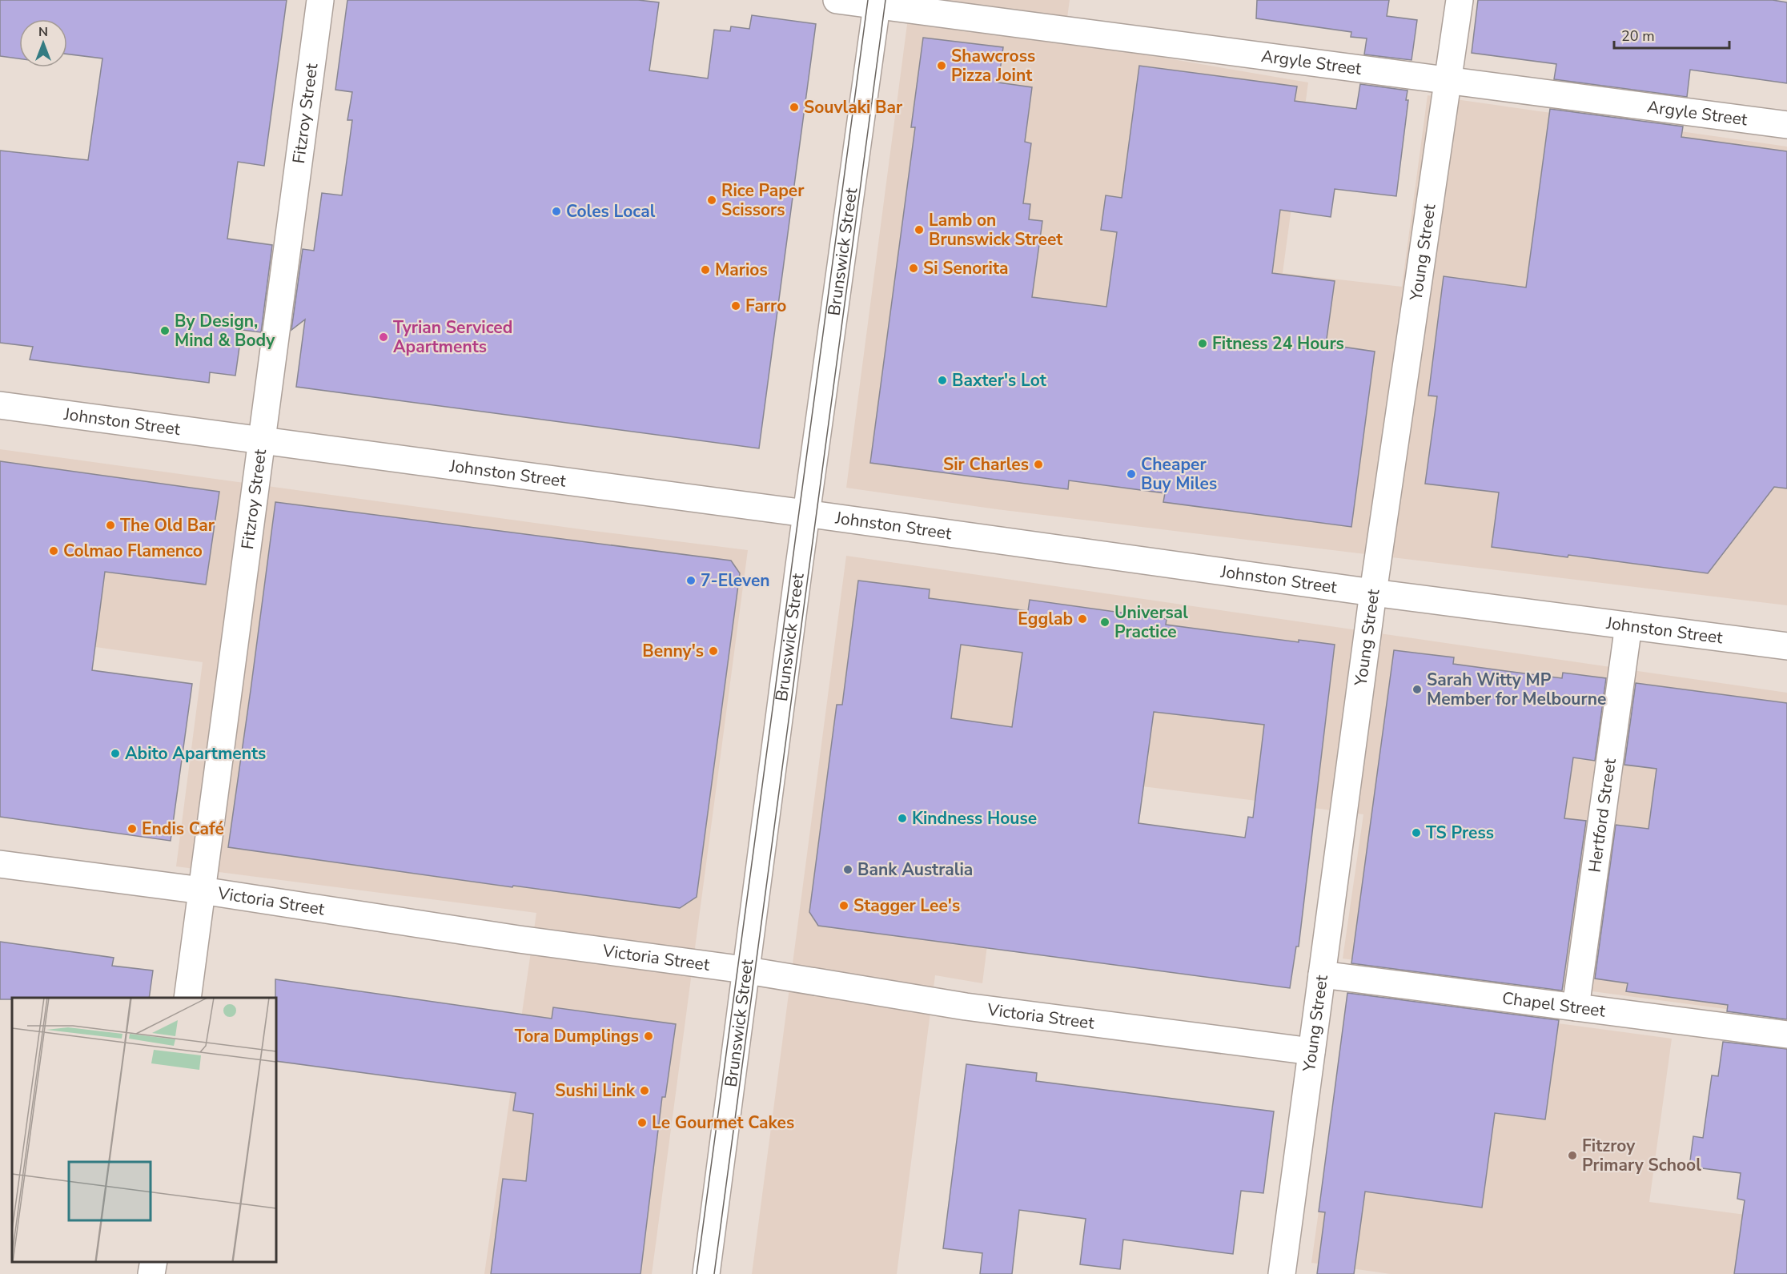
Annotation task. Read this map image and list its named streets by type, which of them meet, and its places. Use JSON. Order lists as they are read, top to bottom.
{
  "streets": {
    "street": [
      "Argyle Street",
      "Fitzroy Street",
      "Brunswick Street",
      "Young Street",
      "Johnston Street",
      "Hertford Street",
      "Victoria Street",
      "Chapel Street"
    ]
  },
  "crossings": [
    ["Argyle Street", "Brunswick Street"],
    ["Argyle Street", "Young Street"],
    ["Fitzroy Street", "Johnston Street"],
    ["Fitzroy Street", "Victoria Street"],
    ["Brunswick Street", "Johnston Street"],
    ["Brunswick Street", "Victoria Street"],
    ["Young Street", "Johnston Street"],
    ["Young Street", "Victoria Street"],
    ["Young Street", "Chapel Street"],
    ["Johnston Street", "Hertford Street"],
    ["Hertford Street", "Chapel Street"]
  ],
  "places": [
    "Shawcross Pizza Joint",
    "Souvlaki Bar",
    "Rice Paper Scissors",
    "Coles Local",
    "Lamb on Brunswick Street",
    "Si Senorita",
    "Marios",
    "Farro",
    "By Design, Mind & Body",
    "Tyrian Serviced Apartments",
    "Fitness 24 Hours",
    "Baxter's Lot",
    "Sir Charles",
    "Cheaper Buy Miles",
    "The Old Bar",
    "Colmao Flamenco",
    "7-Eleven",
    "Egglab",
    "Universal Practice",
    "Benny's",
    "Sarah Witty MP Member for Melbourne",
    "Abito Apartments",
    "Kindness House",
    "Endis Café",
    "TS Press",
    "Bank Australia",
    "Stagger Lee's",
    "Tora Dumplings",
    "Sushi Link",
    "Le Gourmet Cakes",
    "Fitzroy Primary School"
  ],
  "scale_bar": "20 m",
  "north": "top"
}
